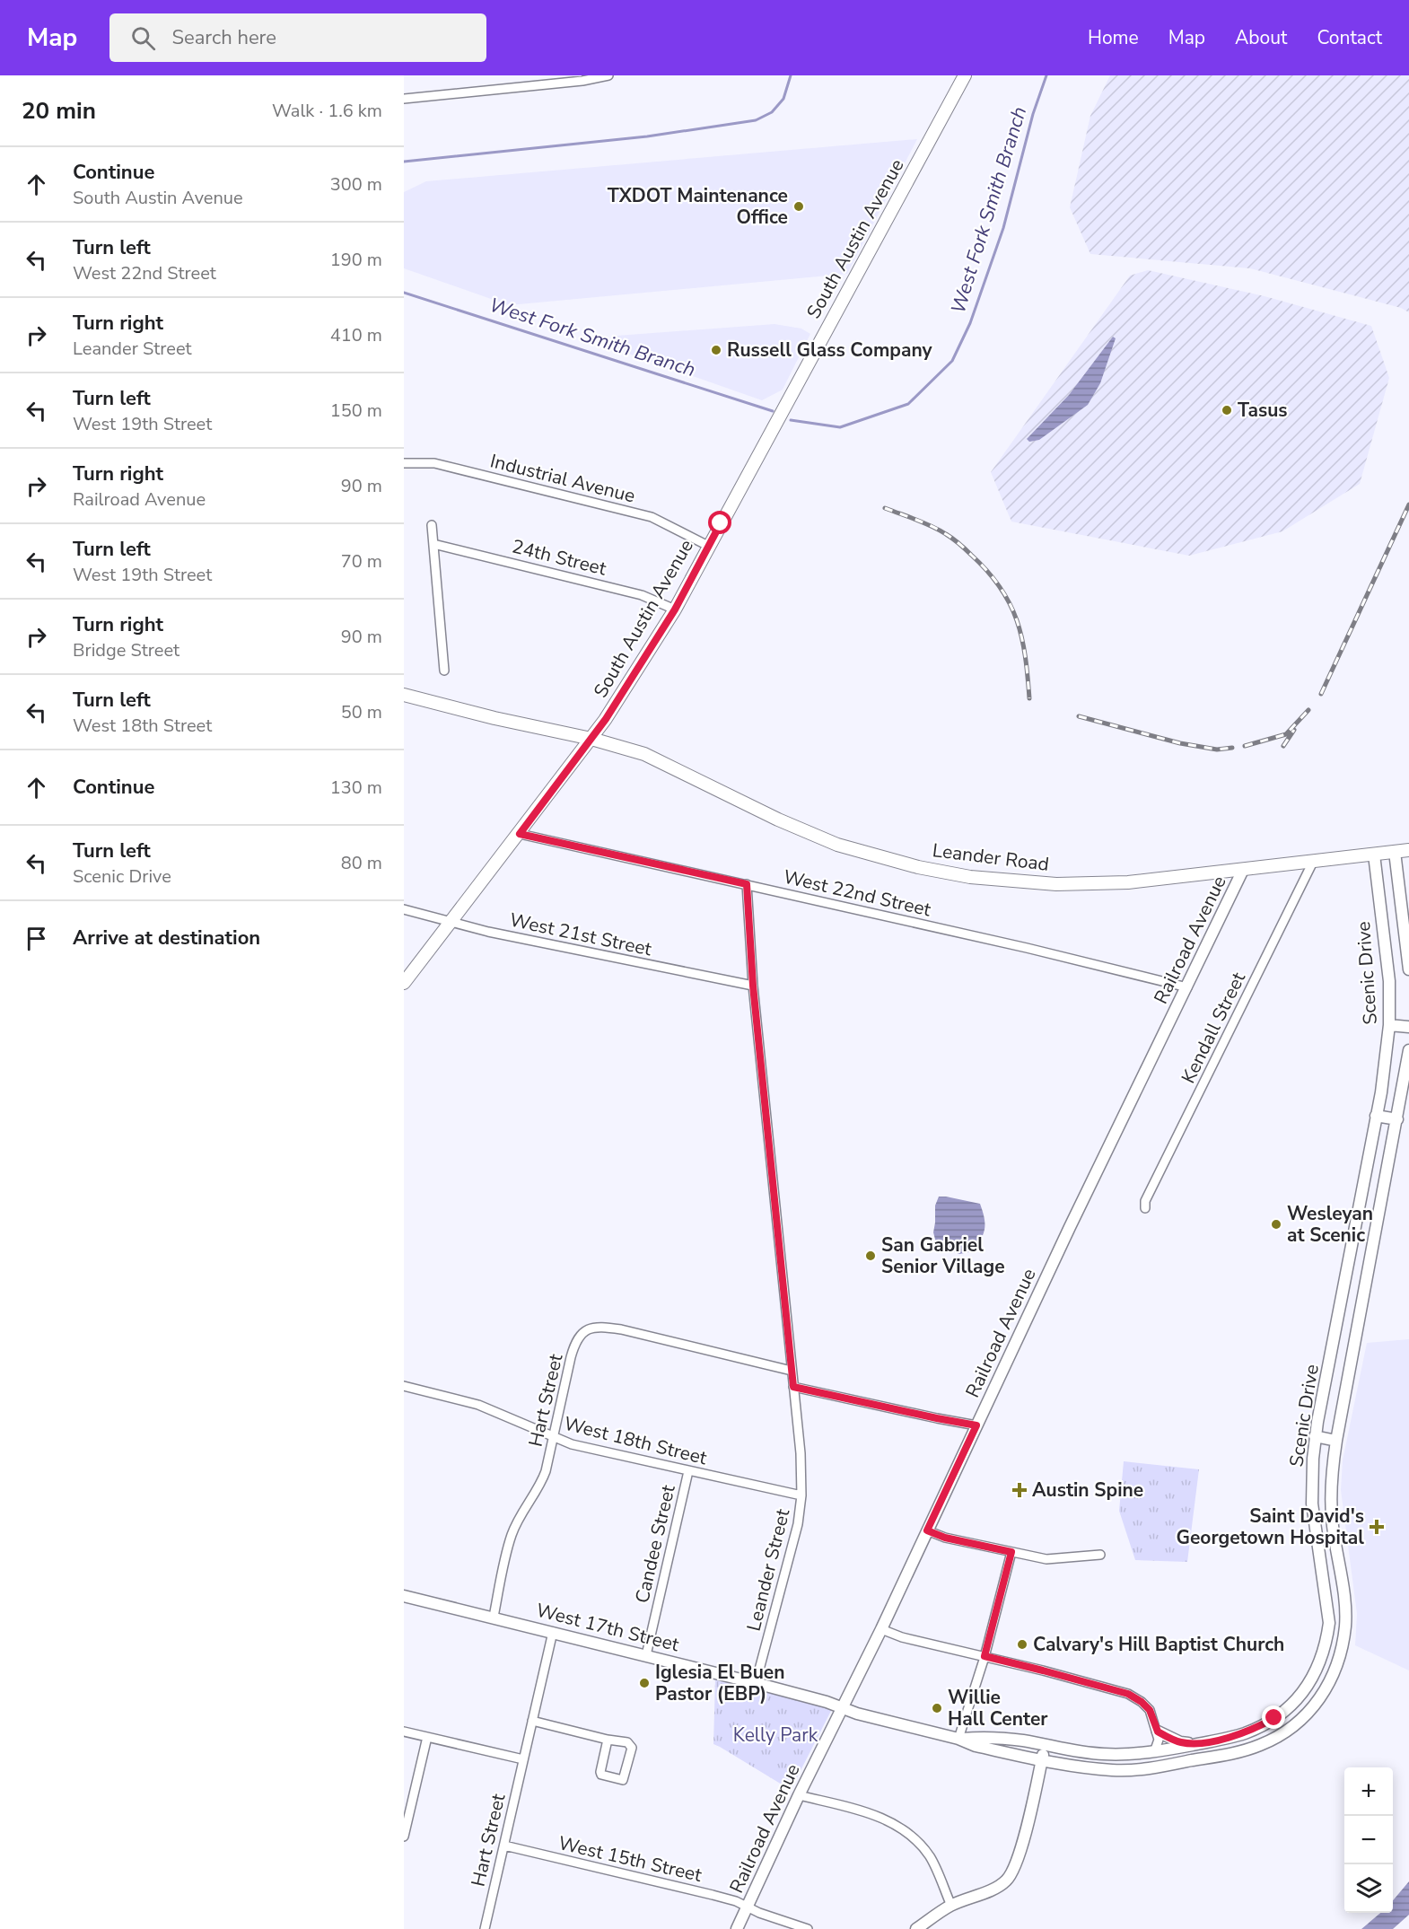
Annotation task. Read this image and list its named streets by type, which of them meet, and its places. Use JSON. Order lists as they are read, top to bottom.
{
  "streets": {
    "main road": ["South Austin Avenue", "Leander Road"],
    "street": [
      "Industrial Avenue",
      "24th Street",
      "West 22nd Street",
      "West 21st Street",
      "Railroad Avenue",
      "Scenic Drive",
      "Kendall Street",
      "Hart Street",
      "West 18th Street",
      "Candee Street",
      "Leander Street",
      "West 17th Street",
      "West 15th Street"
    ]
  },
  "crossings": [
    ["South Austin Avenue", "Industrial Avenue"],
    ["South Austin Avenue", "24th Street"],
    ["South Austin Avenue", "Leander Road"],
    ["South Austin Avenue", "West 22nd Street"],
    ["South Austin Avenue", "West 21st Street"],
    ["Leander Road", "Railroad Avenue"],
    ["Leander Road", "Scenic Drive"],
    ["Leander Road", "Kendall Street"],
    ["West 22nd Street", "Railroad Avenue"],
    ["West 22nd Street", "Leander Street"],
    ["West 21st Street", "Leander Street"],
    ["Railroad Avenue", "West 17th Street"],
    ["Railroad Avenue", "West 15th Street"],
    ["Scenic Drive", "West 17th Street"],
    ["Hart Street", "West 18th Street"],
    ["Hart Street", "Leander Street"],
    ["Hart Street", "West 17th Street"],
    ["Hart Street", "West 15th Street"],
    ["West 18th Street", "Candee Street"],
    ["West 18th Street", "Leander Street"],
    ["Candee Street", "West 17th Street"],
    ["Leander Street", "West 17th Street"]
  ],
  "water": ["West Fork Smith Branch"],
  "parks": ["Kelly Park"],
  "places": {
    "other": [
      "TXDOT Maintenance Office",
      "Russell Glass Company",
      "Tasus",
      "Wesleyan at Scenic",
      "San Gabriel Senior Village",
      "Calvary's Hill Baptist Church",
      "Iglesia El Buen Pastor (EBP)",
      "Willie Hall Center"
    ],
    "health": ["Austin Spine", "Saint David's Georgetown Hospital"]
  },
  "page": {
    "header": "Map",
    "search": "Search here",
    "nav": [
      "Home",
      "Map",
      "About",
      "Contact"
    ],
    "heading": ["20 min", "Walk · 1.6 km"],
    "list": [
      ["Continue", "South Austin Avenue", "300 m"],
      ["Turn left", "West 22nd Street", "190 m"],
      ["Turn right", "Leander Street", "410 m"],
      ["Turn left", "West 19th Street", "150 m"],
      ["Turn right", "Railroad Avenue", "90 m"],
      ["Turn left", "West 19th Street", "70 m"],
      ["Turn right", "Bridge Street", "90 m"],
      ["Turn left", "West 18th Street", "50 m"],
      ["Continue", "130 m"],
      ["Turn left", "Scenic Drive", "80 m"],
      "Arrive at destination"
    ],
    "map_buttons": ["+", "−"]
  }
}
